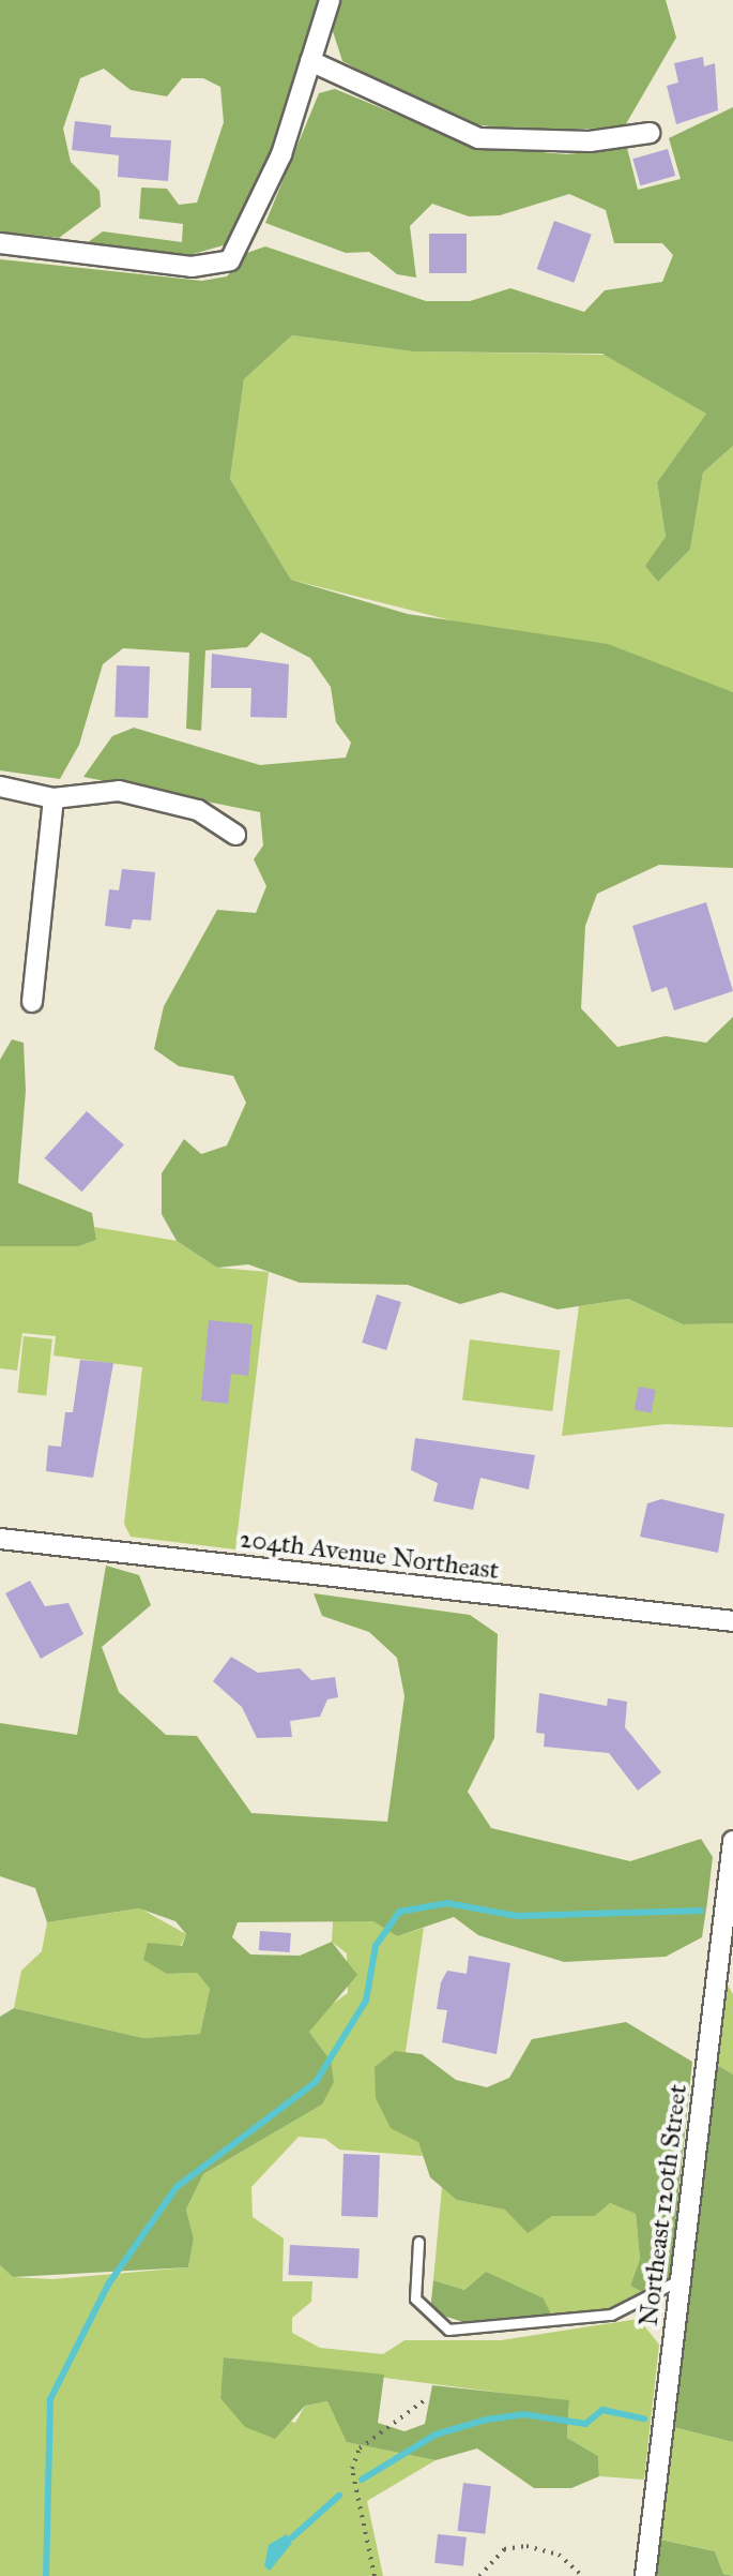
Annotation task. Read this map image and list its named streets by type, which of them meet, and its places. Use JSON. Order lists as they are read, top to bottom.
{
  "streets": {
    "street": ["204th Avenue Northeast", "Northeast 120th Street"]
  }
}
